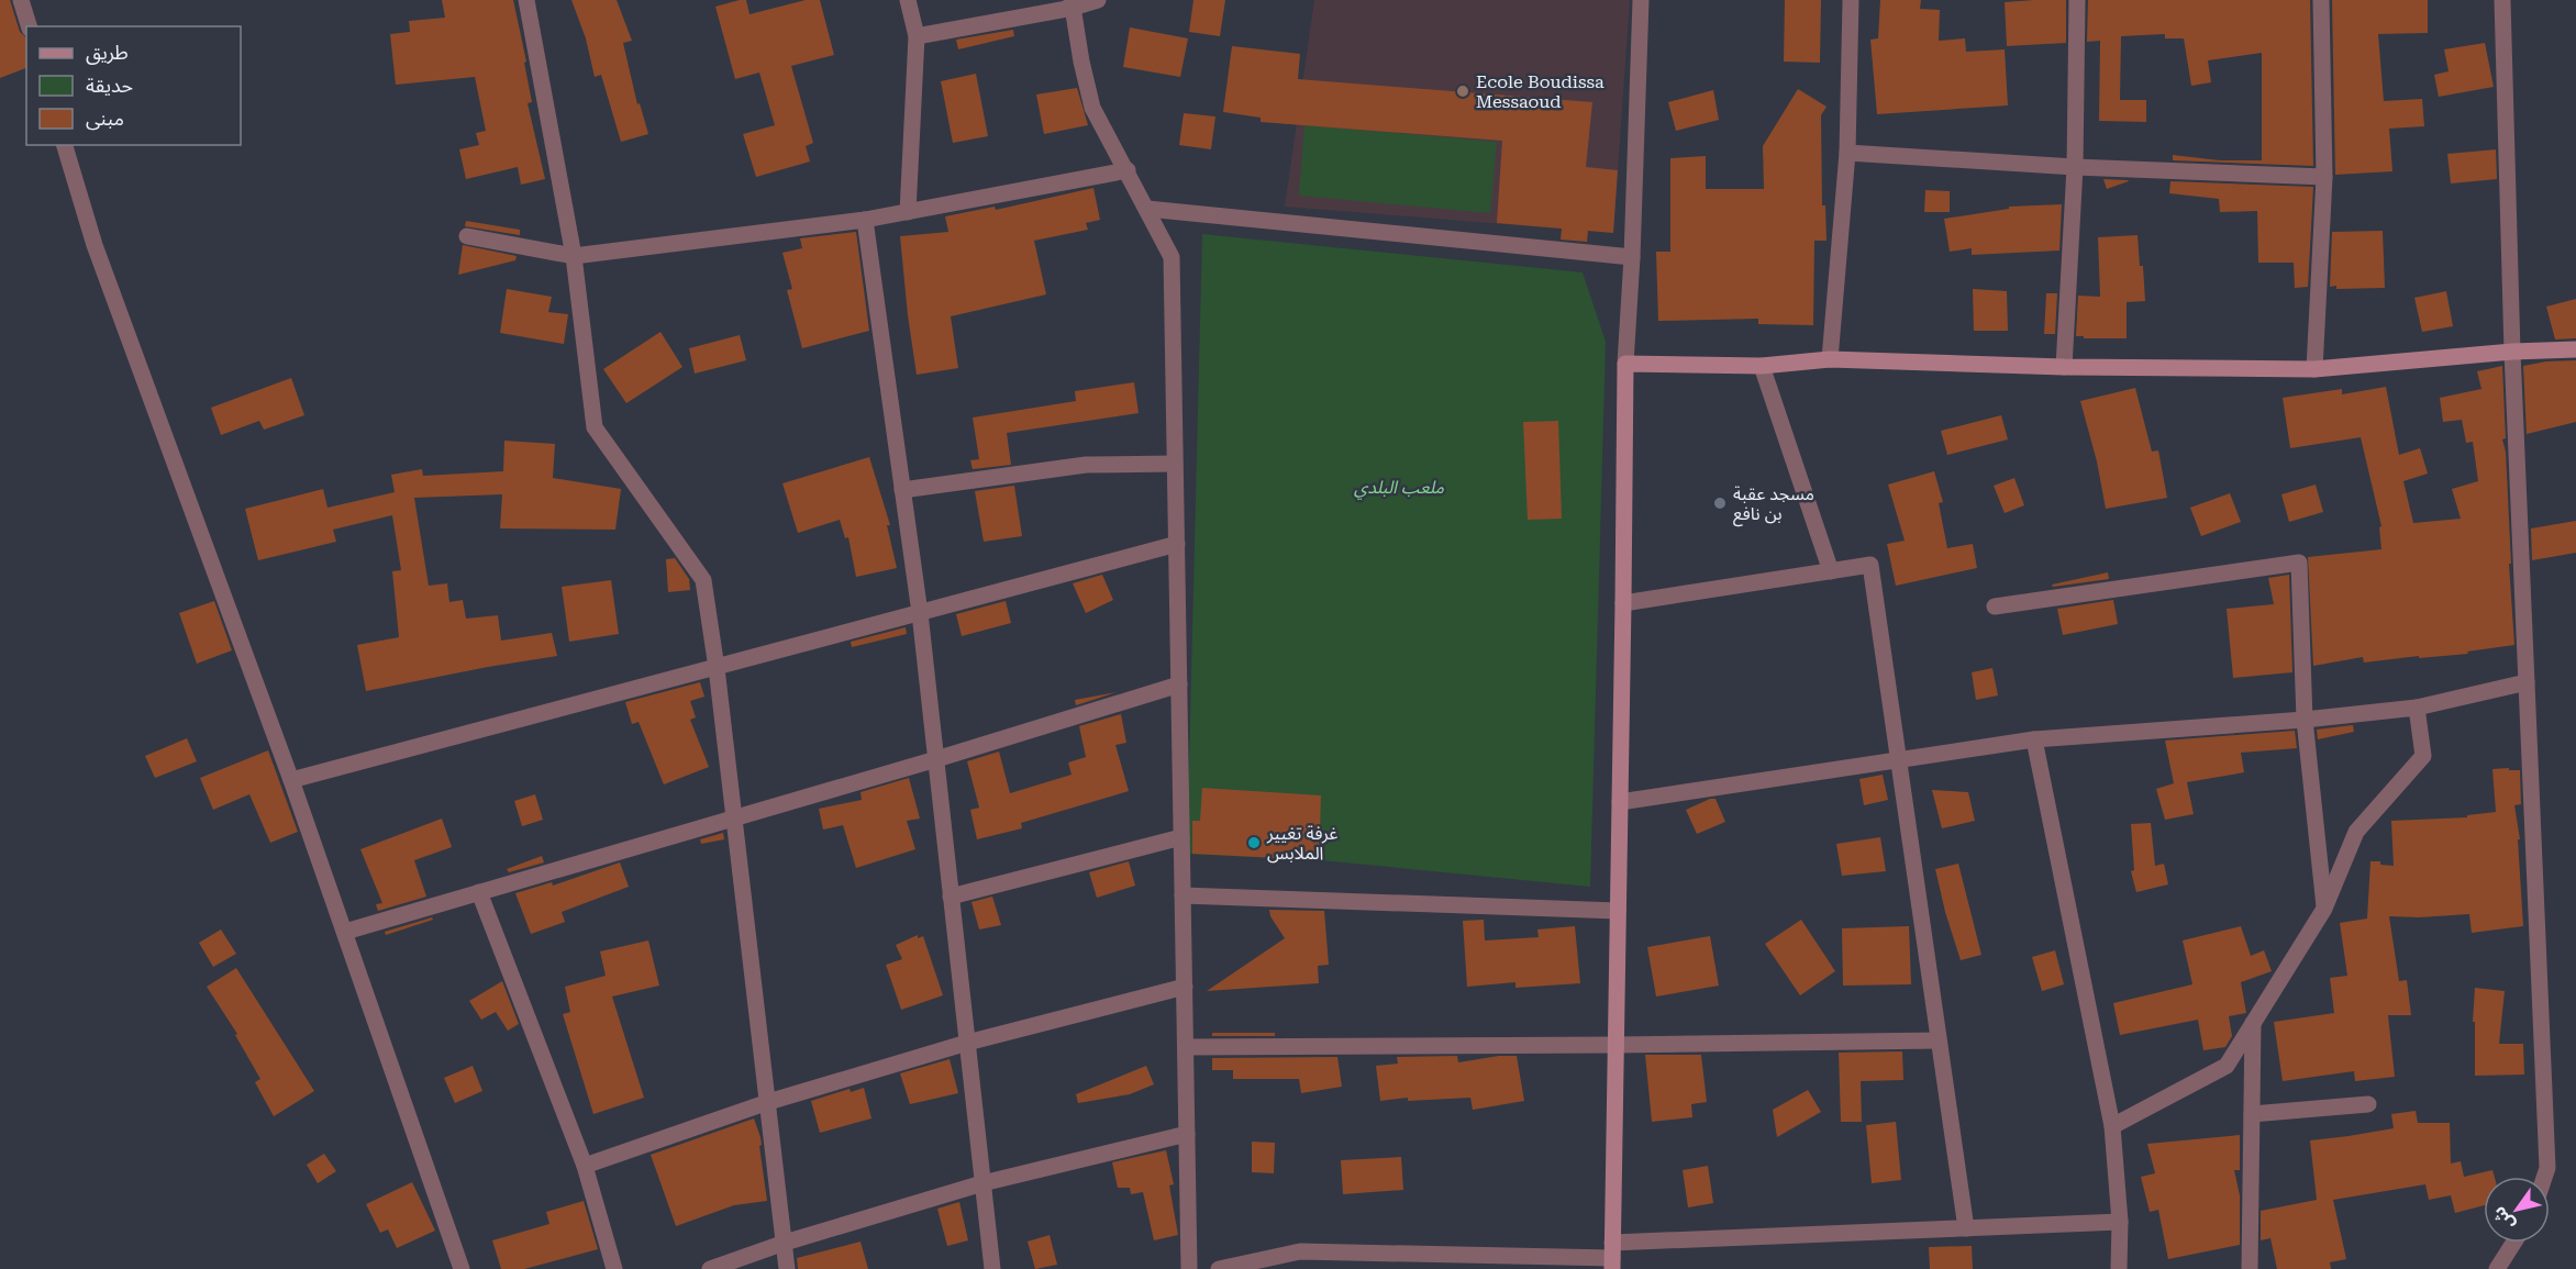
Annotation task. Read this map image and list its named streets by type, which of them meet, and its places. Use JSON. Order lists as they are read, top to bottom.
{
  "parks": ["ملعب البلدي"],
  "places": ["Ecole Boudissa Messaoud", "مسجد عقبة بن نافع", "غرفة تغيير الملابس"],
  "legend": ["طريق", "حديقة", "مبنى"],
  "north": "bottom left"
}
